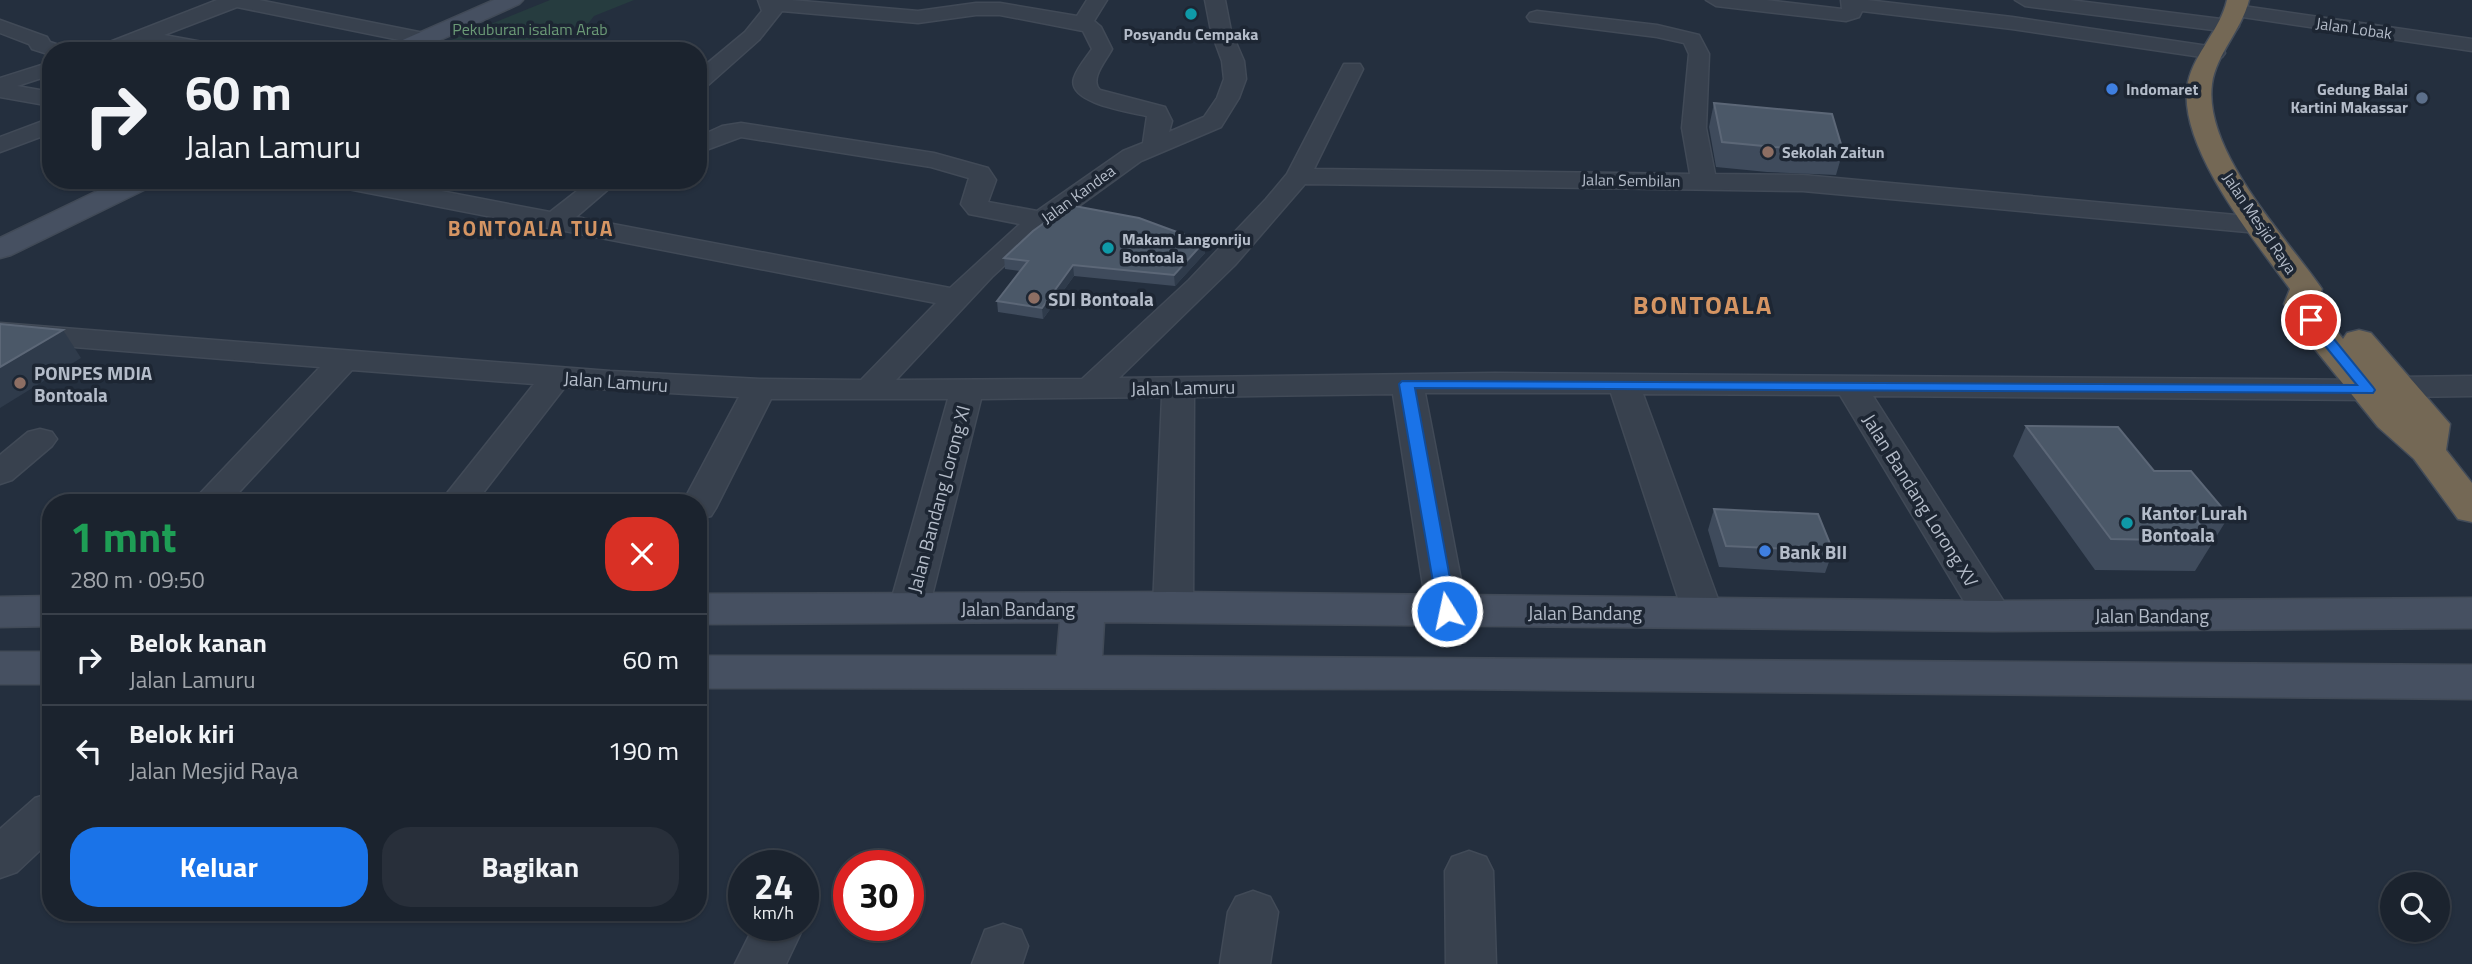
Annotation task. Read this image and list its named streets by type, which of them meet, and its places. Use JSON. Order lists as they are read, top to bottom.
{
  "streets": {
    "highway": ["Jalan Mesjid Raya"],
    "main road": ["Jalan Bandang"],
    "street": [
      "Jalan Lobak",
      "Jalan Sembilan",
      "Jalan Kandea",
      "Jalan Lamuru",
      "Jalan Bandang Lorong XI",
      "Jalan Bandang Lorong XV"
    ]
  },
  "crossings": [
    ["Jalan Lobak", "Jalan Mesjid Raya"],
    ["Jalan Sembilan", "Jalan Mesjid Raya"],
    ["Jalan Kandea", "Jalan Lamuru"],
    ["Jalan Mesjid Raya", "Jalan Lamuru"],
    ["Jalan Lamuru", "Jalan Bandang Lorong XI"],
    ["Jalan Lamuru", "Jalan Bandang Lorong XV"],
    ["Jalan Bandang Lorong XI", "Jalan Bandang"],
    ["Jalan Bandang Lorong XV", "Jalan Bandang"]
  ],
  "districts": ["BONTOALA TUA", "BONTOALA"],
  "parks": ["Pekuburan isalam Arab"],
  "places": [
    "Posyandu Cempaka",
    "Indomaret",
    "Gedung Balai Kartini Makassar",
    "Sekolah Zaitun",
    "Makam Langonriju Bontoala",
    "SDI Bontoala",
    "PONPES MDIA Bontoala",
    "Kantor Lurah Bontoala",
    "Bank BII"
  ],
  "page": {
    "turn": ["60 m", "Jalan Lamuru"],
    "heading": ["1 mnt", "280 m · 09:50"],
    "list": [
      {
        "name": "Belok kanan",
        "note": "Jalan Lamuru",
        "value": "60 m"
      },
      {
        "name": "Belok kiri",
        "note": "Jalan Mesjid Raya",
        "value": "190 m"
      }
    ],
    "buttons": ["Keluar", "Bagikan"],
    "speed": "24 km/h",
    "limit": "30"
  }
}
